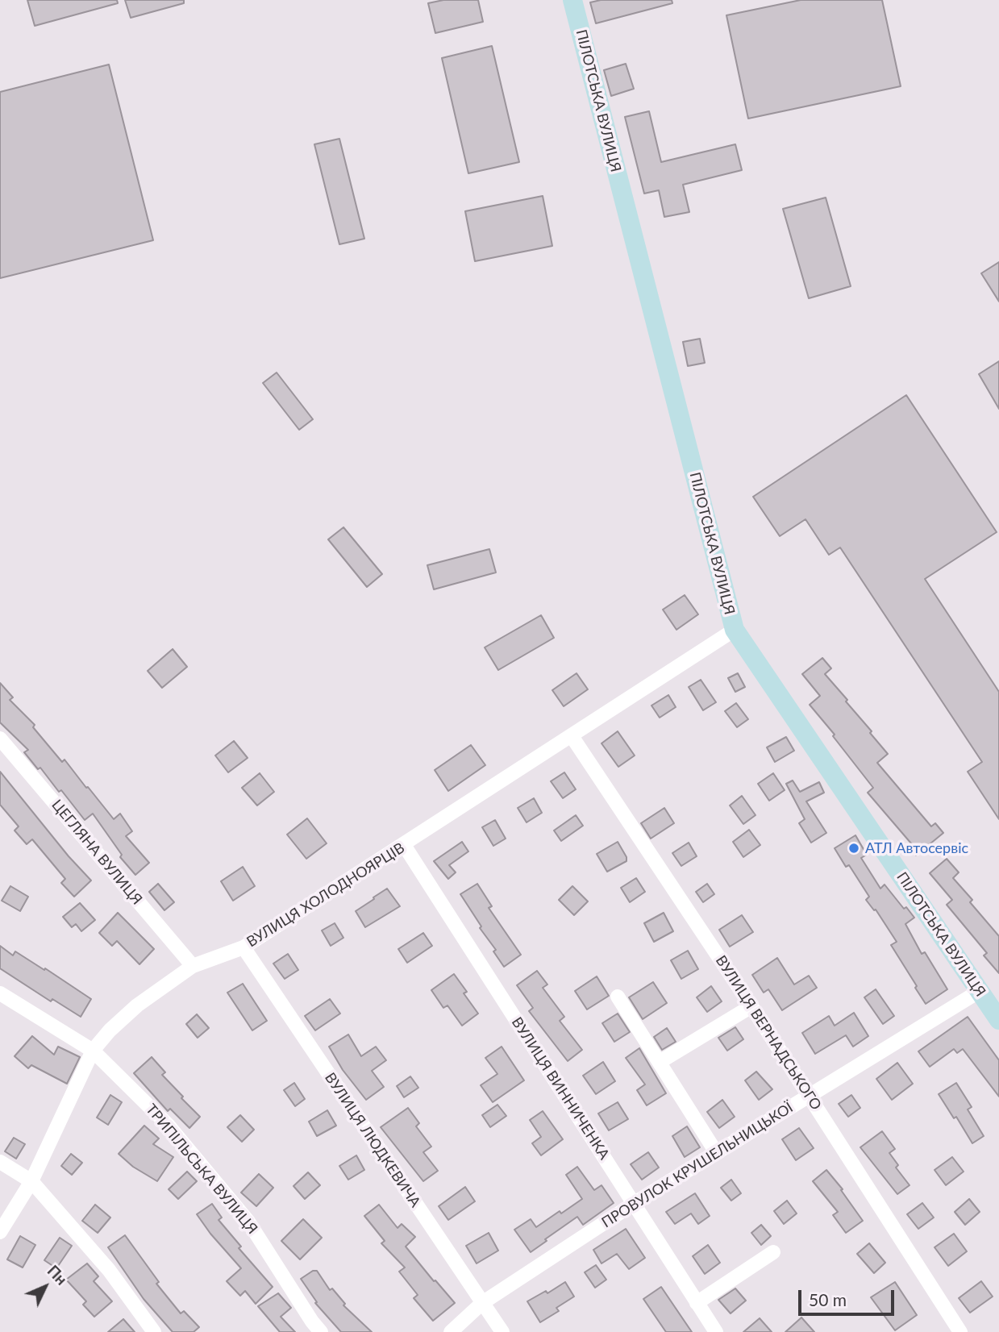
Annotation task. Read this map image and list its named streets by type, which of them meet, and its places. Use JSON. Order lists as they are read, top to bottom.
{
  "streets": {
    "street": [
      "ПІЛОТСЬКА ВУЛИЦЯ",
      "ЦЕГЛЯНА ВУЛИЦЯ",
      "ВУЛИЦЯ ХОЛОДНОЯРЦІВ",
      "ВУЛИЦЯ ВЕРНАДСЬКОГО",
      "ВУЛИЦЯ ВИННИЧЕНКА",
      "ВУЛИЦЯ ЛЮДКЕВИЧА",
      "ПРОВУЛОК КРУШЕЛЬНИЦЬКОЇ",
      "ТРИПІЛЬСЬКА ВУЛИЦЯ"
    ]
  },
  "crossings": [
    ["ПІЛОТСЬКА ВУЛИЦЯ", "ВУЛИЦЯ ХОЛОДНОЯРЦІВ"],
    ["ПІЛОТСЬКА ВУЛИЦЯ", "ПРОВУЛОК КРУШЕЛЬНИЦЬКОЇ"],
    ["ЦЕГЛЯНА ВУЛИЦЯ", "ВУЛИЦЯ ХОЛОДНОЯРЦІВ"],
    ["ВУЛИЦЯ ХОЛОДНОЯРЦІВ", "ВУЛИЦЯ ВЕРНАДСЬКОГО"],
    ["ВУЛИЦЯ ХОЛОДНОЯРЦІВ", "ВУЛИЦЯ ВИННИЧЕНКА"],
    ["ВУЛИЦЯ ХОЛОДНОЯРЦІВ", "ВУЛИЦЯ ЛЮДКЕВИЧА"],
    ["ВУЛИЦЯ ХОЛОДНОЯРЦІВ", "ТРИПІЛЬСЬКА ВУЛИЦЯ"],
    ["ВУЛИЦЯ ВЕРНАДСЬКОГО", "ПРОВУЛОК КРУШЕЛЬНИЦЬКОЇ"],
    ["ВУЛИЦЯ ВИННИЧЕНКА", "ПРОВУЛОК КРУШЕЛЬНИЦЬКОЇ"],
    ["ВУЛИЦЯ ЛЮДКЕВИЧА", "ПРОВУЛОК КРУШЕЛЬНИЦЬКОЇ"]
  ],
  "places": ["АТЛ Автосервіс"],
  "scale_bar": "50 m",
  "north": "top right"
}
